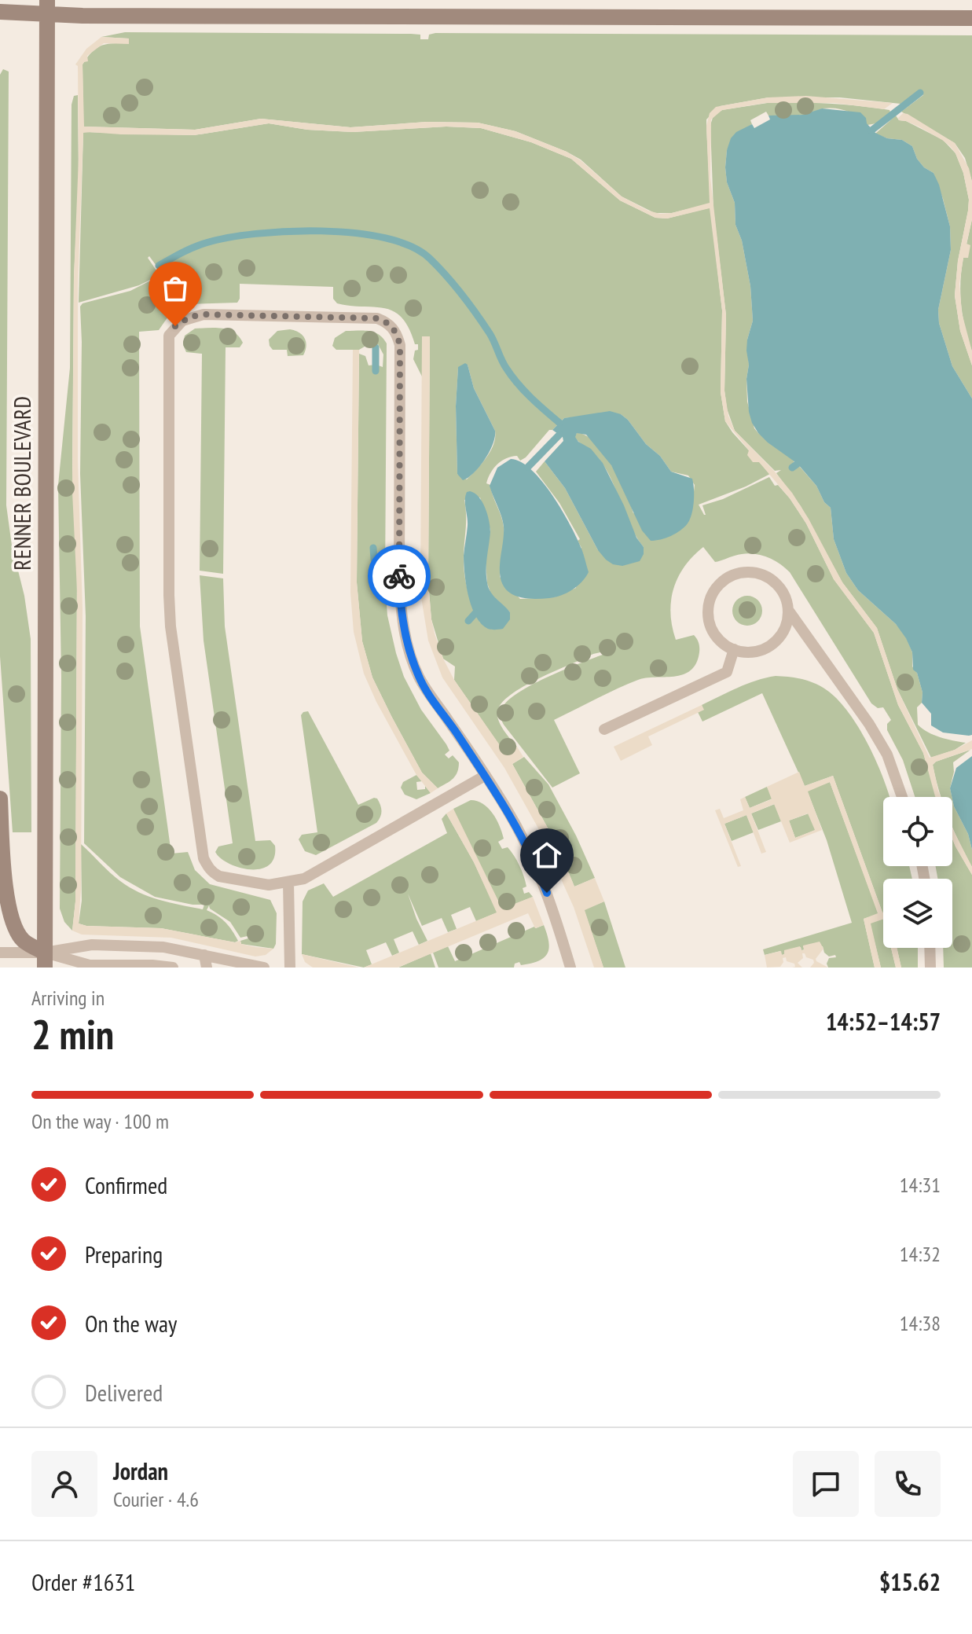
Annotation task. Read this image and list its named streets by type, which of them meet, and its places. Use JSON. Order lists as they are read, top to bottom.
{
  "streets": {
    "main road": ["RENNER BOULEVARD"]
  },
  "page": {
    "heading": ["2 min", "Arriving in", "14:52–14:57"],
    "panel": [
      "Jordan",
      "Courier · 4.6",
      "Order #1631",
      "$15.62"
    ],
    "bar": "On the way · 100 m",
    "list": [
      ["Confirmed", "14:31"],
      ["Preparing", "14:32"],
      ["On the way", "14:38"],
      "Delivered"
    ]
  }
}
